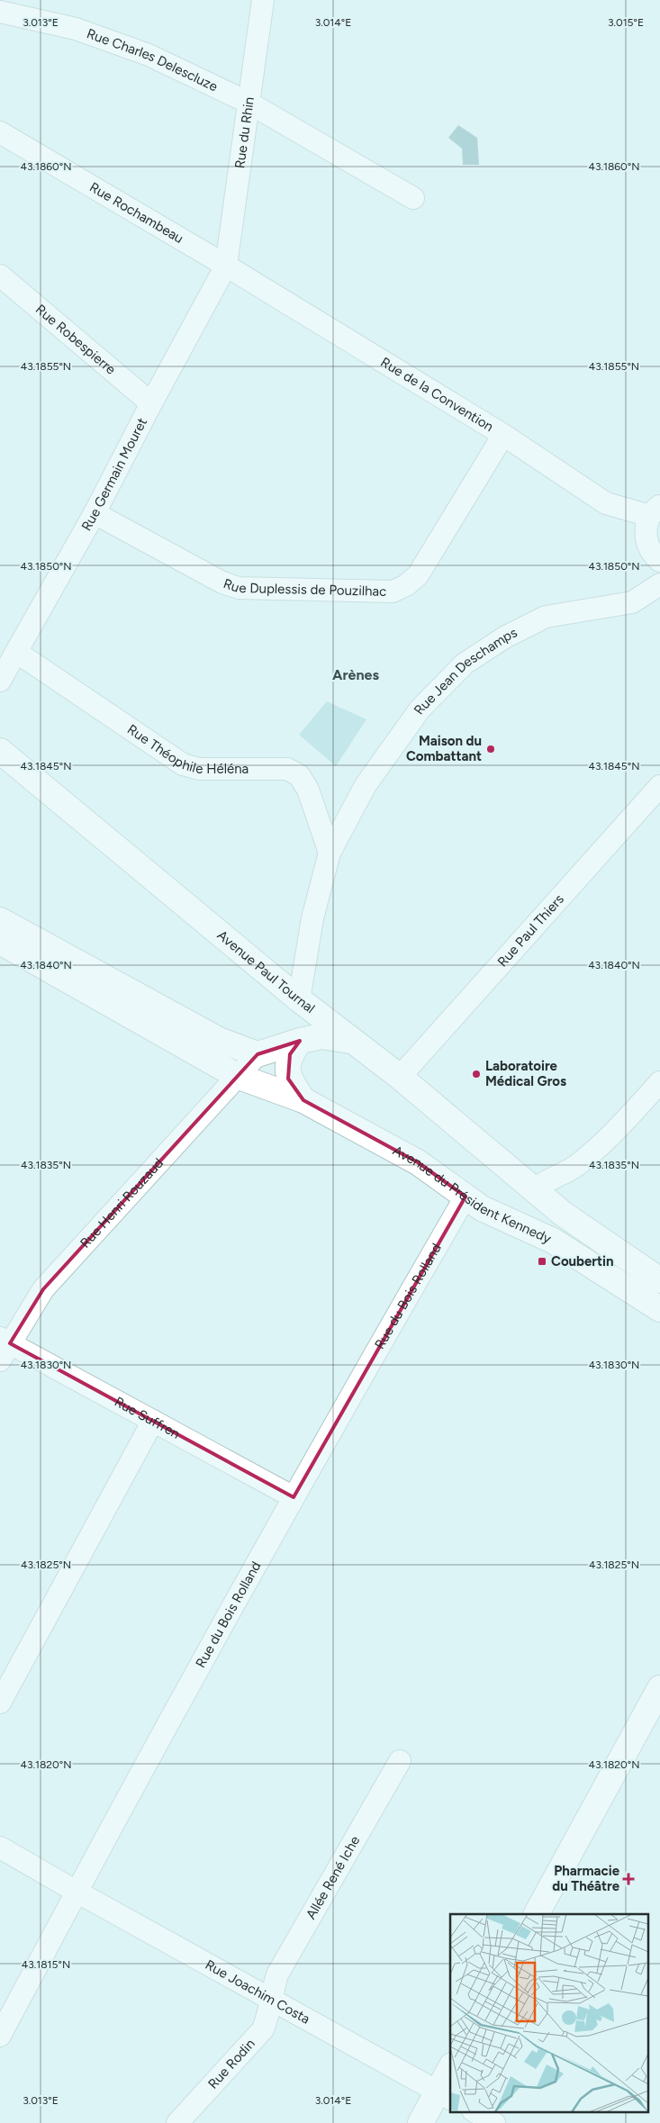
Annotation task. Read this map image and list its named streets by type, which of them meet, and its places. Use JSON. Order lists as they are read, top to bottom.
{
  "streets": {
    "main road": ["Avenue Paul Tournal", "Avenue du Président Kennedy"],
    "street": [
      "Rue Charles Delescluze",
      "Rue du Rhin",
      "Rue Rochambeau",
      "Rue Robespierre",
      "Rue de la Convention",
      "Rue Germain Mouret",
      "Rue Duplessis de Pouzilhac",
      "Rue Jean Deschamps",
      "Rue Théophile Héléna",
      "Rue Paul Thiers",
      "Rue Henri Rouzaud",
      "Rue du Bois Rolland",
      "Rue Suffren",
      "Allée René Iche",
      "Rue Joachim Costa",
      "Rue Rodin"
    ]
  },
  "crossings": [
    ["Rue Charles Delescluze", "Rue du Rhin"],
    ["Rue du Rhin", "Rue Rochambeau"],
    ["Rue du Rhin", "Rue de la Convention"],
    ["Rue du Rhin", "Rue Germain Mouret"],
    ["Rue Rochambeau", "Rue de la Convention"],
    ["Rue Rochambeau", "Rue Germain Mouret"],
    ["Rue Robespierre", "Rue Germain Mouret"],
    ["Rue de la Convention", "Rue Germain Mouret"],
    ["Rue de la Convention", "Rue Duplessis de Pouzilhac"],
    ["Rue Germain Mouret", "Rue Duplessis de Pouzilhac"],
    ["Rue Germain Mouret", "Rue Théophile Héléna"],
    ["Rue Jean Deschamps", "Rue Théophile Héléna"],
    ["Rue Jean Deschamps", "Avenue Paul Tournal"],
    ["Rue Paul Thiers", "Avenue Paul Tournal"],
    ["Avenue du Président Kennedy", "Rue Henri Rouzaud"],
    ["Avenue du Président Kennedy", "Rue du Bois Rolland"],
    ["Rue Henri Rouzaud", "Rue Suffren"],
    ["Rue du Bois Rolland", "Rue Suffren"],
    ["Rue du Bois Rolland", "Rue Joachim Costa"],
    ["Allée René Iche", "Rue Joachim Costa"],
    ["Allée René Iche", "Rue Rodin"],
    ["Rue Joachim Costa", "Rue Rodin"]
  ],
  "districts": ["Arènes"],
  "places": {
    "other": ["Maison du Combattant", "Laboratoire Médical Gros"],
    "transit": ["Coubertin"],
    "health": ["Pharmacie du Théâtre"]
  },
  "coordinates": [
    "3.013°E",
    "3.014°E",
    "3.015°E",
    "43.1860°N",
    "43.1855°N",
    "43.1850°N",
    "43.1845°N",
    "43.1840°N",
    "43.1835°N",
    "43.1830°N",
    "43.1825°N",
    "43.1820°N",
    "43.1815°N"
  ]
}
